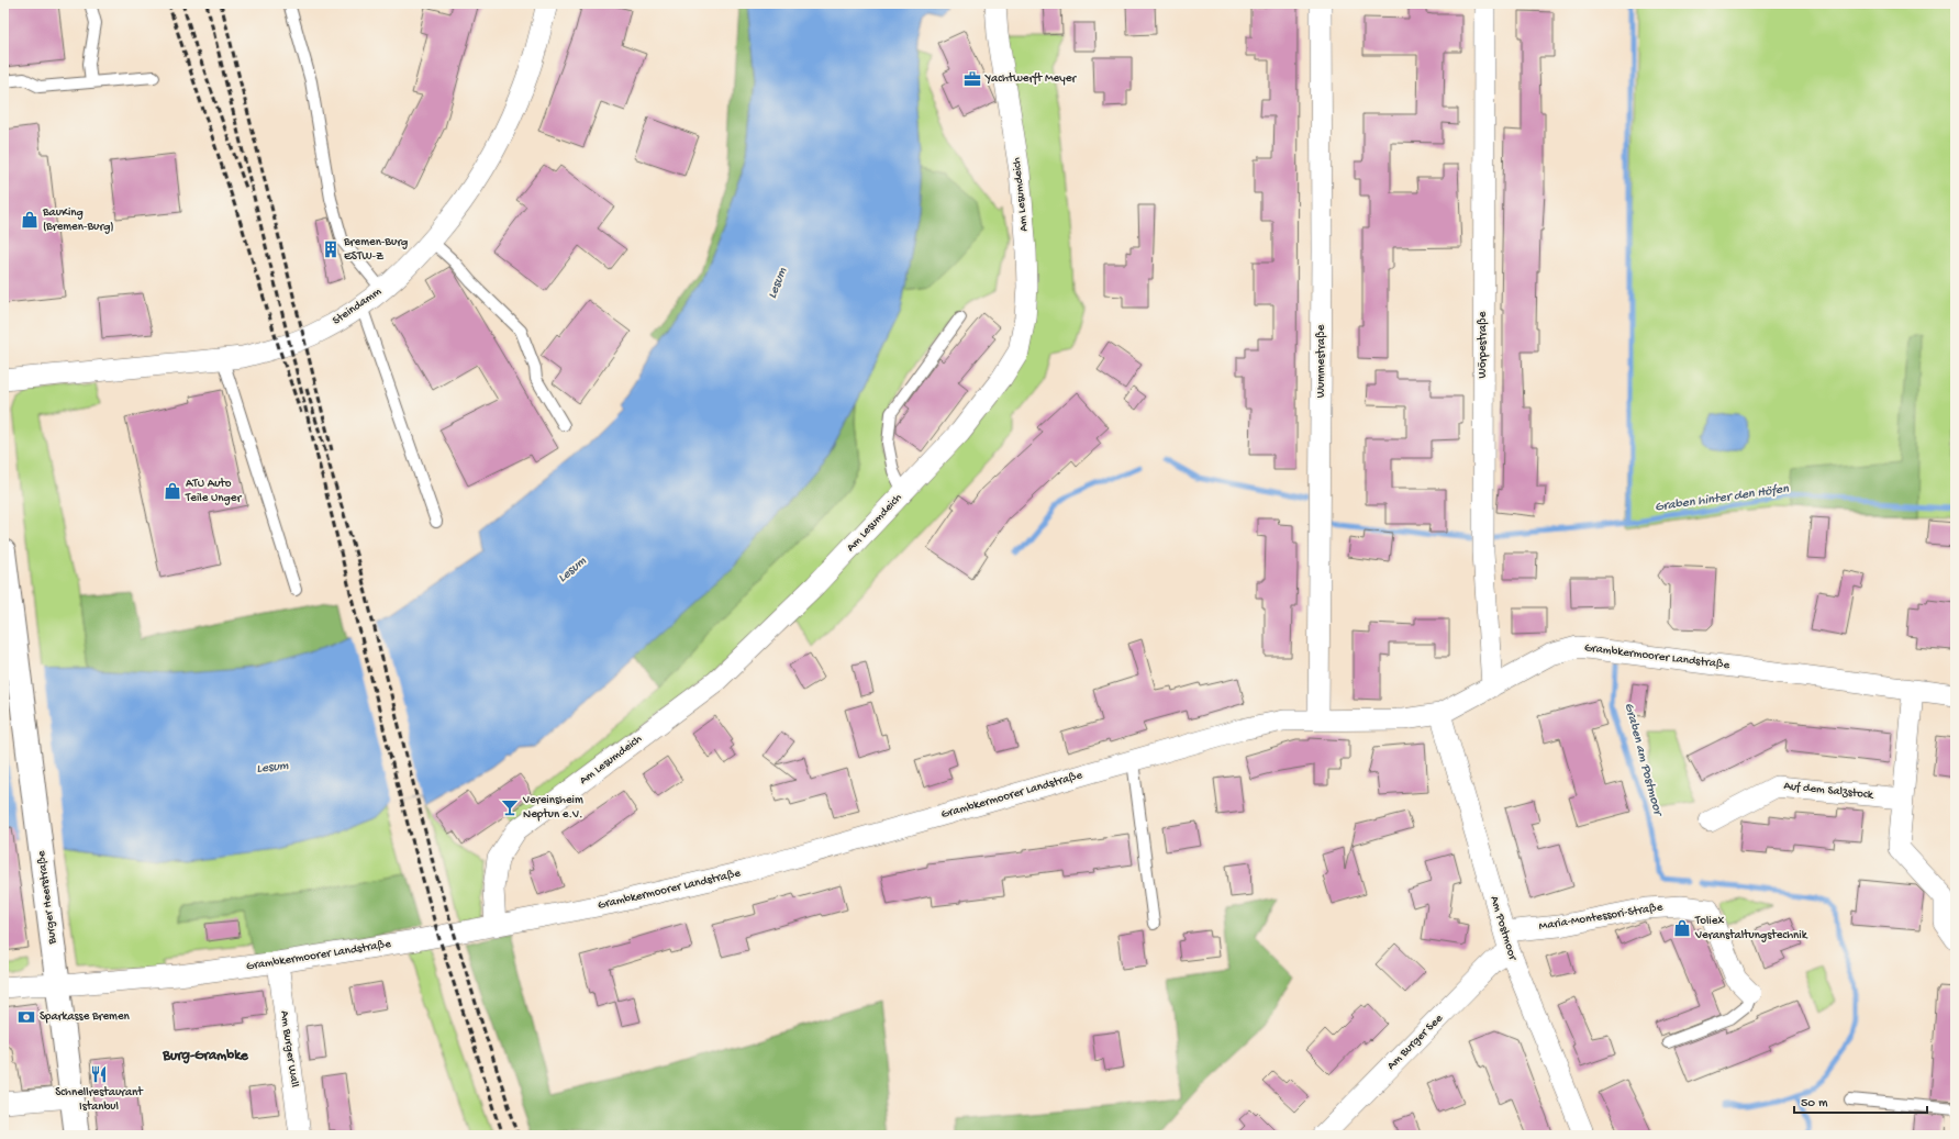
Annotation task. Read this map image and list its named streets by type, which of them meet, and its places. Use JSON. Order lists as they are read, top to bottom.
{
  "streets": {
    "main road": ["Burger Heerstraße"],
    "street": [
      "Am Lesumdeich",
      "Steindamm",
      "Wörpestraße",
      "Wummestraße",
      "Grambkermoorer Landstraße",
      "Auf dem Salzstock",
      "Maria-Montessori-Straße",
      "Am Postmoor",
      "Am Burger See",
      "Am Burger Wall"
    ]
  },
  "crossings": [
    ["Am Lesumdeich", "Grambkermoorer Landstraße"],
    ["Wörpestraße", "Grambkermoorer Landstraße"],
    ["Wummestraße", "Grambkermoorer Landstraße"],
    ["Grambkermoorer Landstraße", "Burger Heerstraße"],
    ["Grambkermoorer Landstraße", "Am Postmoor"],
    ["Grambkermoorer Landstraße", "Am Burger Wall"],
    ["Maria-Montessori-Straße", "Am Postmoor"],
    ["Maria-Montessori-Straße", "Am Burger See"],
    ["Am Postmoor", "Am Burger See"]
  ],
  "districts": ["Burg-Grambke"],
  "water": ["Lesum", "Graben hinter den Höfen", "Graben am Postmoor"],
  "places": {
    "office": ["Yachtwerft Meyer"],
    "shop": ["BauKing (Bremen-Burg)", "ATU Auto Teile Unger", "Toliex Veranstaltungstechnik"],
    "building": ["Bremen-Burg ESTW-Z"],
    "bar": ["Vereinsheim Neptun e.V."],
    "bank": ["Sparkasse Bremen"],
    "restaurant": ["Schnellrestaurant Istanbul"]
  },
  "scale_bar": "50 m"
}
